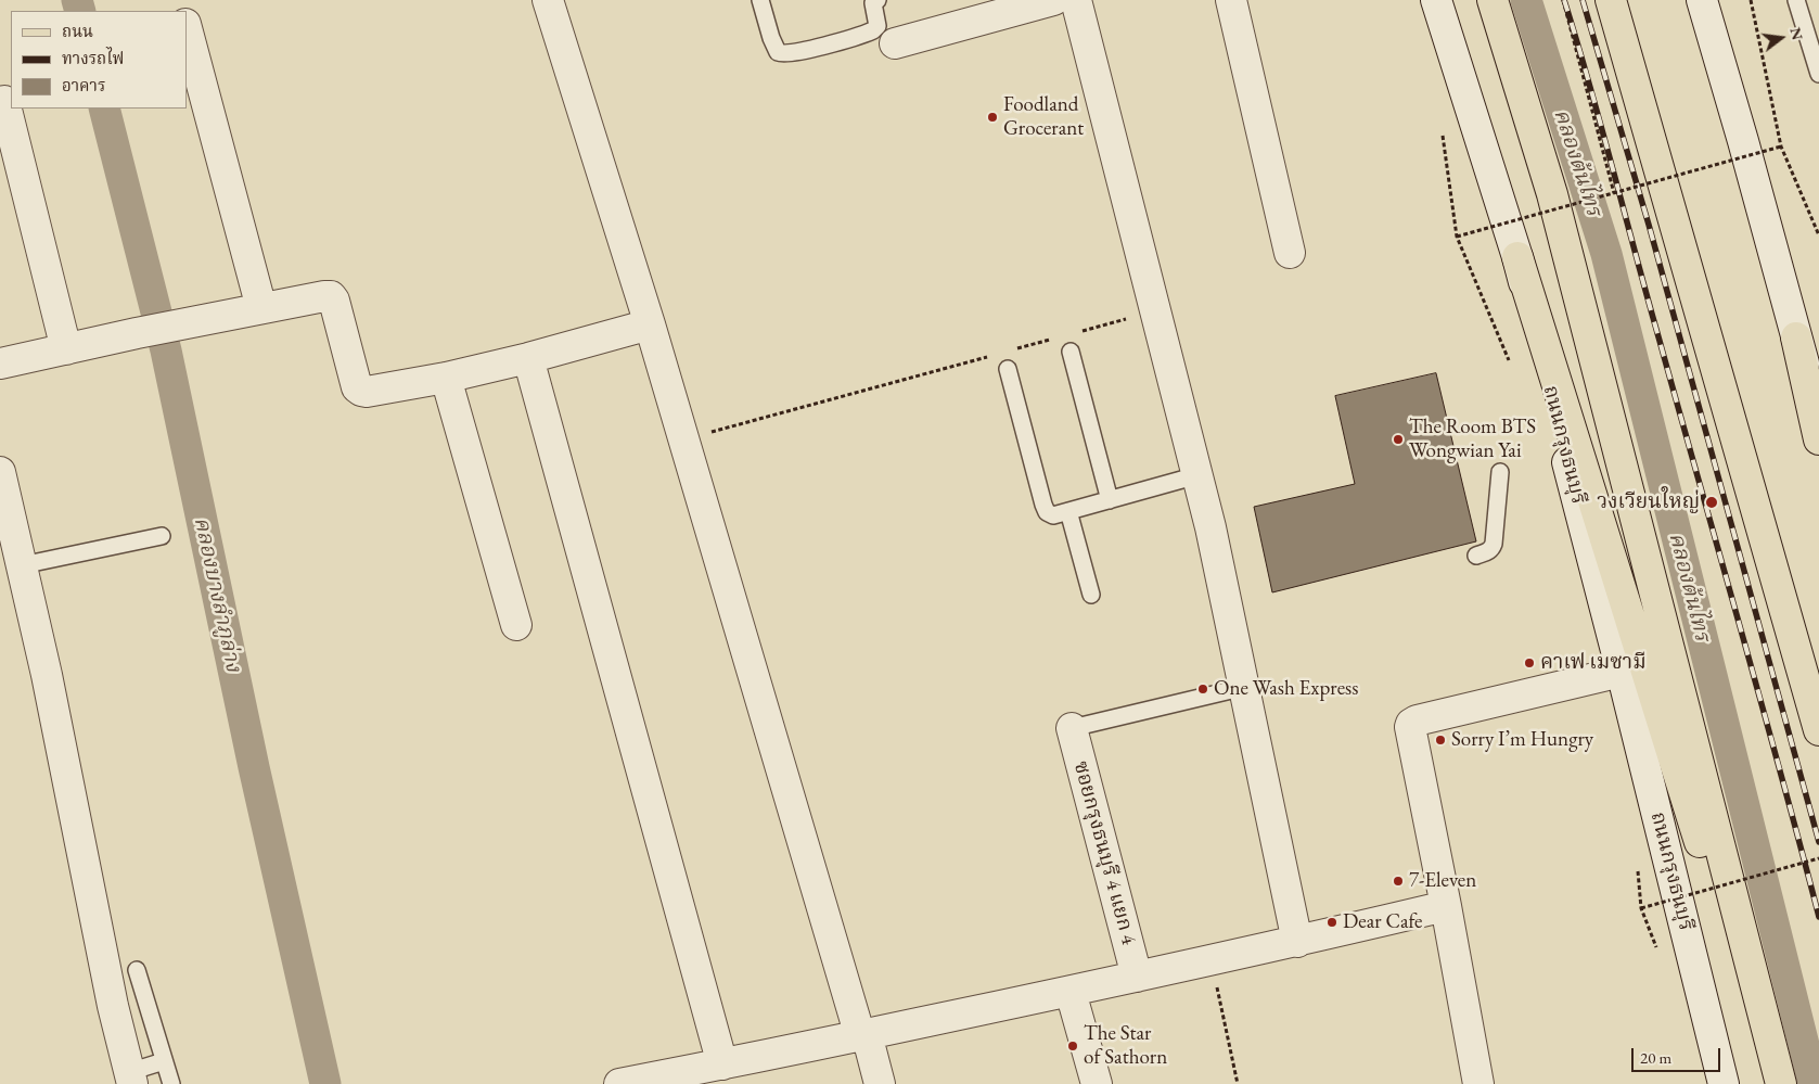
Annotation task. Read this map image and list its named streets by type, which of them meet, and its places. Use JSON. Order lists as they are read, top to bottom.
{
  "streets": {
    "street": ["ถนนกรุงธนบุรี", "ซอยกรุงธนบุรี 4 แยก 4"]
  },
  "water": ["คลองต้นไทร", "คลองบางลำภูล่าง"],
  "places": [
    "Foodland Grocerant",
    "The Room BTS Wongwian Yai",
    "วงเวียนใหญ่",
    "คาเฟ เมซามี",
    "One Wash Express",
    "Sorry I’m Hungry",
    "7-Eleven",
    "Dear Cafe",
    "The Star of Sathorn"
  ],
  "legend": ["ถนน", "ทางรถไฟ", "อาคาร"],
  "scale_bar": "20 m",
  "north": "right"
}
